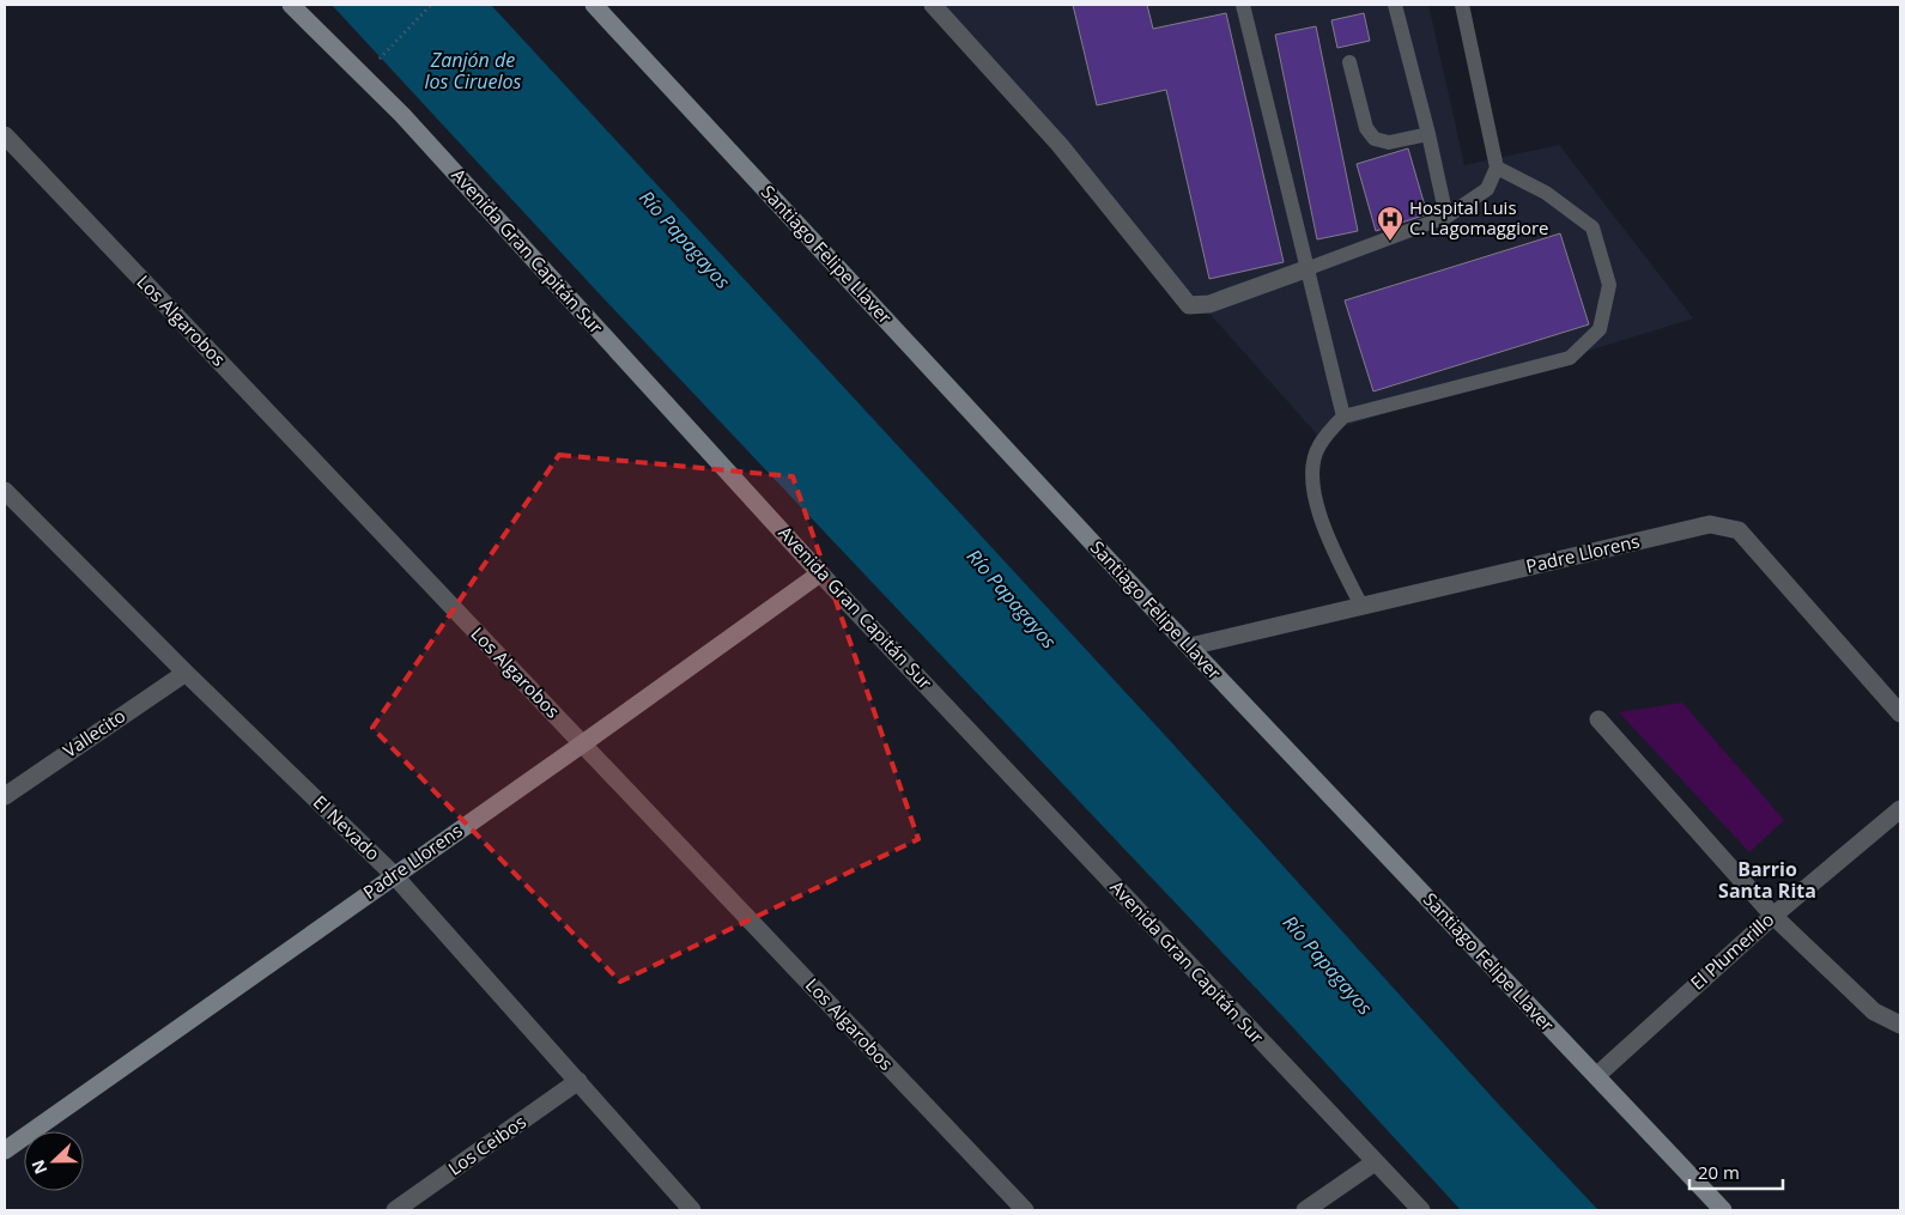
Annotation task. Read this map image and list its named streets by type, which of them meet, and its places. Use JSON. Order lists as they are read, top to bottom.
{
  "streets": {
    "street": [
      "Avenida Gran Capitán Sur",
      "Santiago Felipe Llaver",
      "Los Algarobos",
      "Padre Llorens",
      "Vallecito",
      "El Nevado",
      "El Plumerillo",
      "Los Ceibos"
    ]
  },
  "crossings": [
    ["Avenida Gran Capitán Sur", "Padre Llorens"],
    ["Santiago Felipe Llaver", "Padre Llorens"],
    ["Santiago Felipe Llaver", "El Plumerillo"],
    ["Los Algarobos", "Padre Llorens"],
    ["Padre Llorens", "El Nevado"],
    ["Vallecito", "El Nevado"],
    ["El Nevado", "Los Ceibos"]
  ],
  "districts": ["Barrio Santa Rita"],
  "water": ["Zanjón de los Ciruelos", "Río Papagayos"],
  "places": {
    "hospital": ["Hospital Luis C. Lagomaggiore"]
  },
  "scale_bar": "20 m",
  "north": "left"
}
